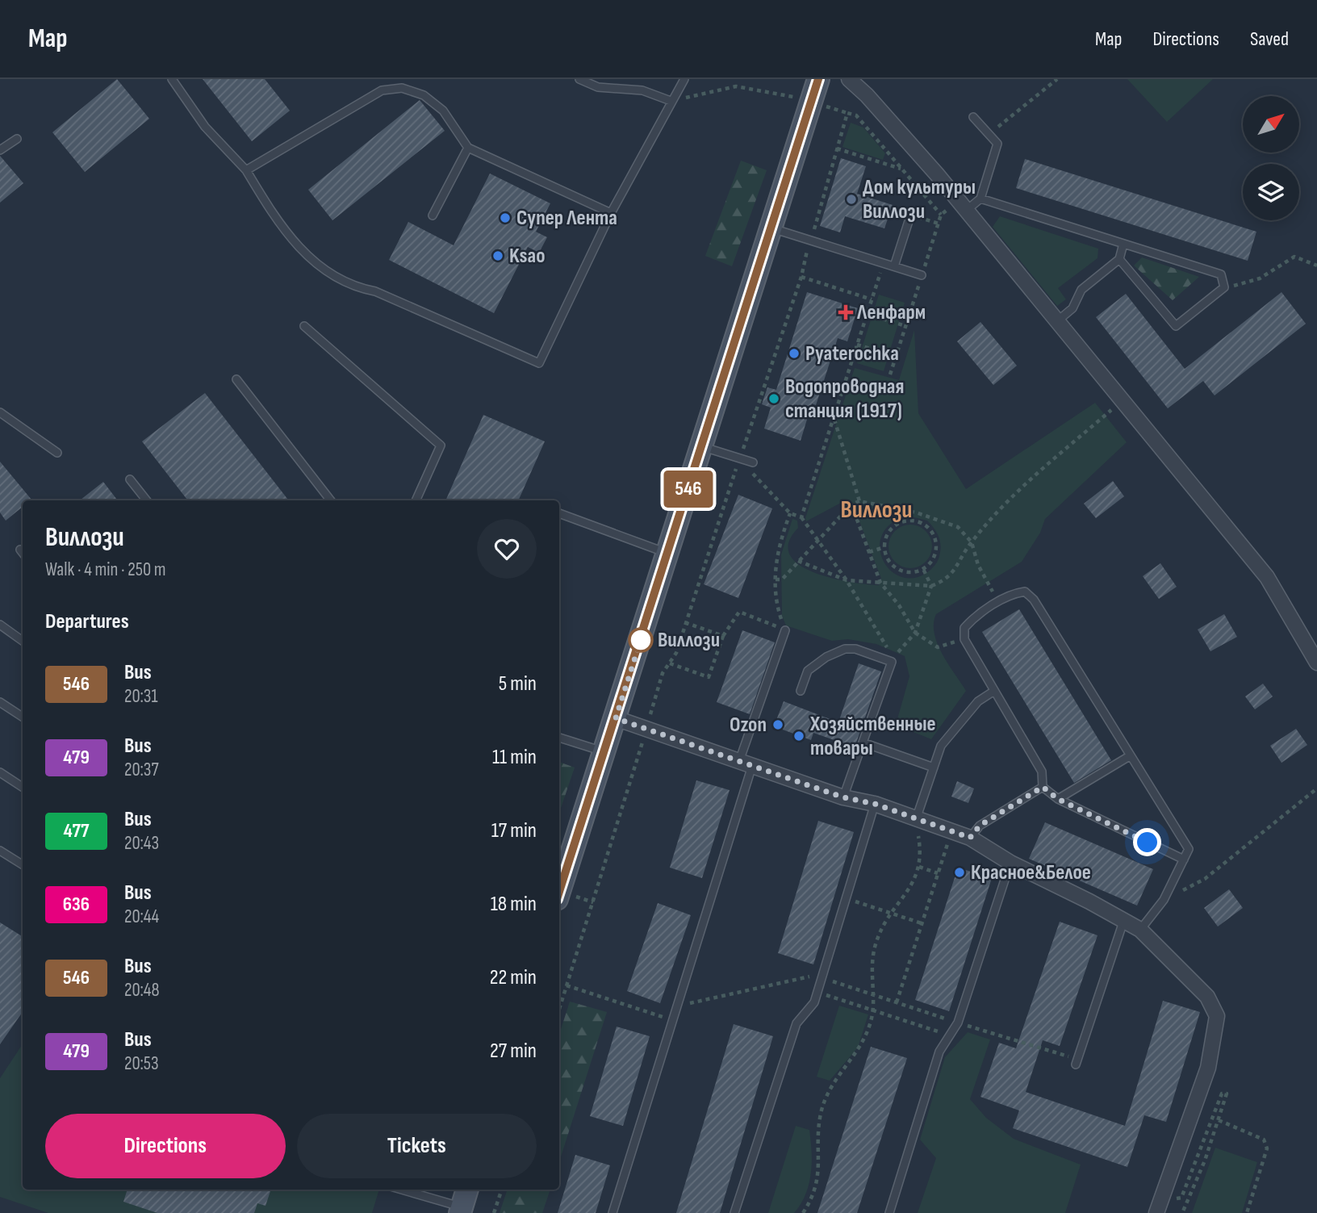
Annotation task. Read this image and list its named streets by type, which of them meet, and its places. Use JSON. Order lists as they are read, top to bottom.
{
  "districts": ["Виллози"],
  "places": {
    "other": [
      "Дом культуры Виллози",
      "Супер Лента",
      "Ksao",
      "Pyaterochka",
      "Водопроводная станция (1917)",
      "Виллози",
      "Ozon",
      "Хозяйственные товары",
      "Красное&Белое"
    ],
    "health": ["Ленфарм"]
  },
  "lines": ["bus line 546"],
  "north": "top right",
  "page": {
    "header": "Map",
    "nav": ["Map", "Directions", "Saved"],
    "on_map": "546",
    "heading": [
      ["Виллози", "Walk · 4 min · 250 m"],
      "Departures"
    ],
    "list": [
      {
        "mark": "546",
        "name": "Bus",
        "note": "20:31",
        "value": "5 min"
      },
      {
        "mark": "479",
        "name": "Bus",
        "note": "20:37",
        "value": "11 min"
      },
      {
        "mark": "477",
        "name": "Bus",
        "note": "20:43",
        "value": "17 min"
      },
      {
        "mark": "636",
        "name": "Bus",
        "note": "20:44",
        "value": "18 min"
      },
      {
        "mark": "546",
        "name": "Bus",
        "note": "20:48",
        "value": "22 min"
      },
      {
        "mark": "479",
        "name": "Bus",
        "note": "20:53",
        "value": "27 min"
      }
    ],
    "buttons": ["Directions", "Tickets"]
  }
}
